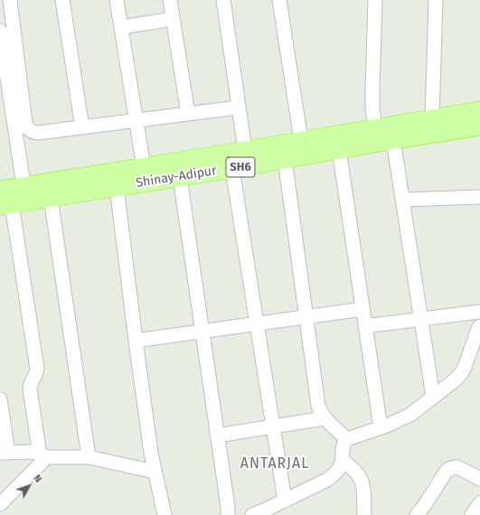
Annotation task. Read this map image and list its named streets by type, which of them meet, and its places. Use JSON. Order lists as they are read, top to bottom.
{
  "streets": {
    "main road": ["SH6", "Shinay-Adipur"]
  },
  "districts": ["ANTARJAL"],
  "north": "top right"
}
